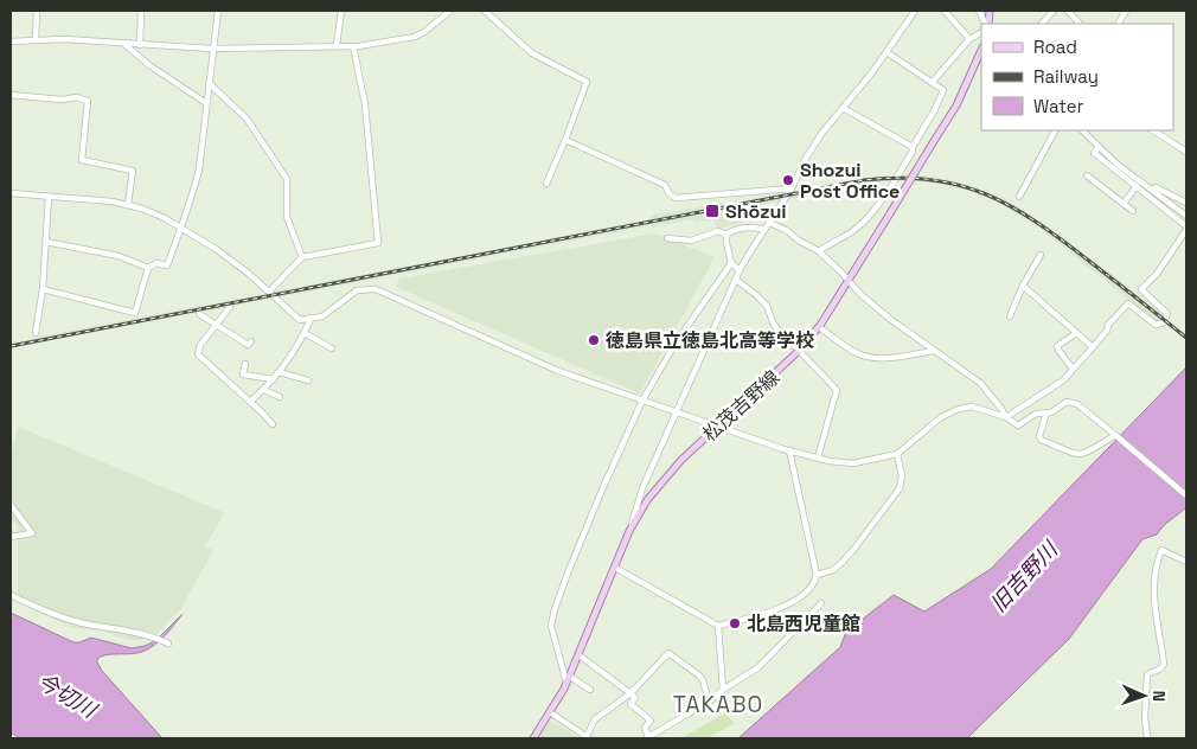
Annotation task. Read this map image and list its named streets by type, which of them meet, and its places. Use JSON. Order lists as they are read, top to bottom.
{
  "streets": {
    "main road": ["松茂吉野線"]
  },
  "districts": ["TAKABO"],
  "water": ["旧吉野川", "今切川"],
  "places": {
    "other": ["Shozui Post Office", "徳島県立徳島北高等学校", "北島西児童館"],
    "transit": ["Shōzui"]
  },
  "legend": ["Road", "Railway", "Water"],
  "north": "right"
}
